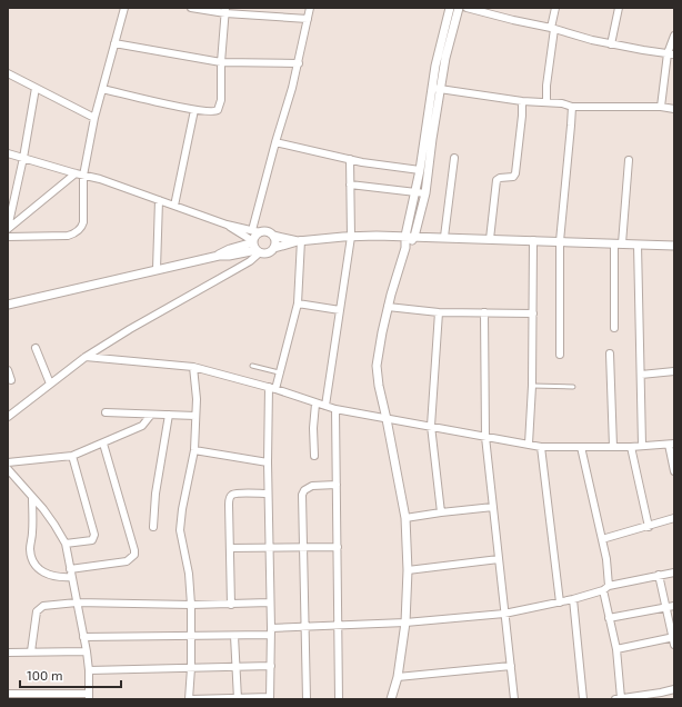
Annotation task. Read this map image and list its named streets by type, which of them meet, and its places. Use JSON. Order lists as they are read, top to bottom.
{
  "scale_bar": "100 m"
}
